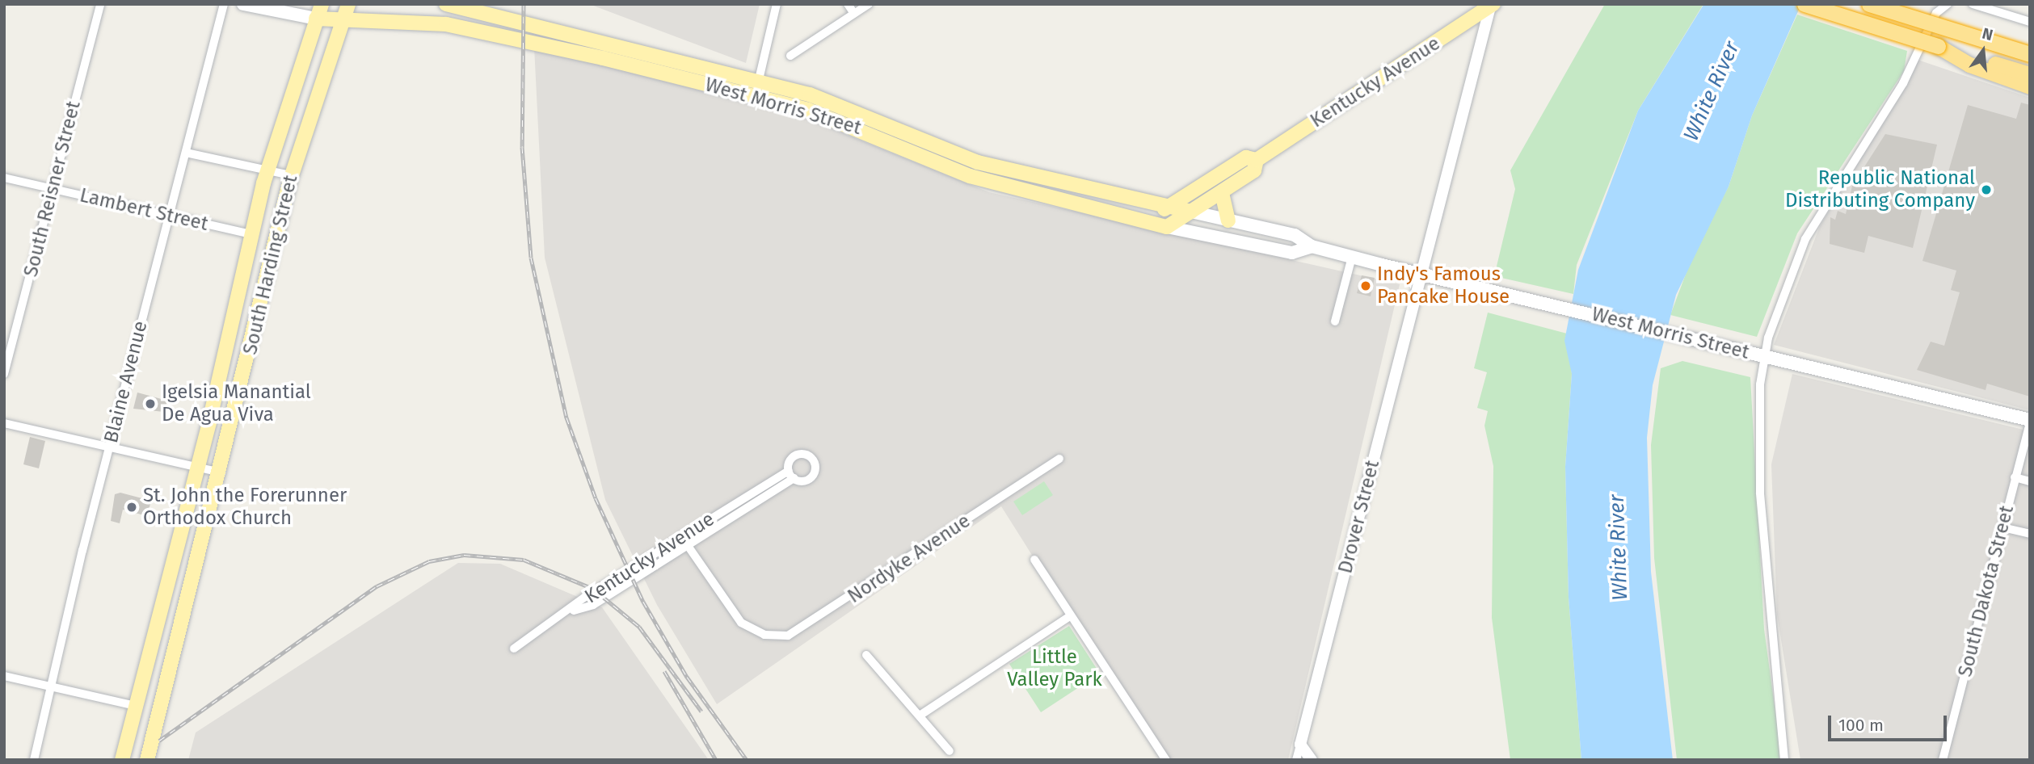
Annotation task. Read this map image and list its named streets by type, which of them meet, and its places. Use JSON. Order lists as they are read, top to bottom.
{
  "streets": {
    "main road": ["Kentucky Avenue", "West Morris Street", "South Harding Street"],
    "street": [
      "South Reisner Street",
      "Lambert Street",
      "Blaine Avenue",
      "Drover Street",
      "Nordyke Avenue",
      "South Dakota Street"
    ]
  },
  "crossings": [
    ["Kentucky Avenue", "West Morris Street"],
    ["Kentucky Avenue", "Drover Street"],
    ["Kentucky Avenue", "Nordyke Avenue"],
    ["West Morris Street", "South Harding Street"],
    ["West Morris Street", "Drover Street"],
    ["West Morris Street", "South Dakota Street"],
    ["South Reisner Street", "Lambert Street"],
    ["Lambert Street", "South Harding Street"],
    ["Lambert Street", "Blaine Avenue"]
  ],
  "water": ["White River"],
  "parks": ["Little Valley Park"],
  "places": [
    "Republic National Distributing Company",
    "Indy's Famous Pancake House",
    "Igelsia Manantial De Agua Viva",
    "St. John the Forerunner Orthodox Church"
  ],
  "scale_bar": "100 m",
  "north": "top"
}
